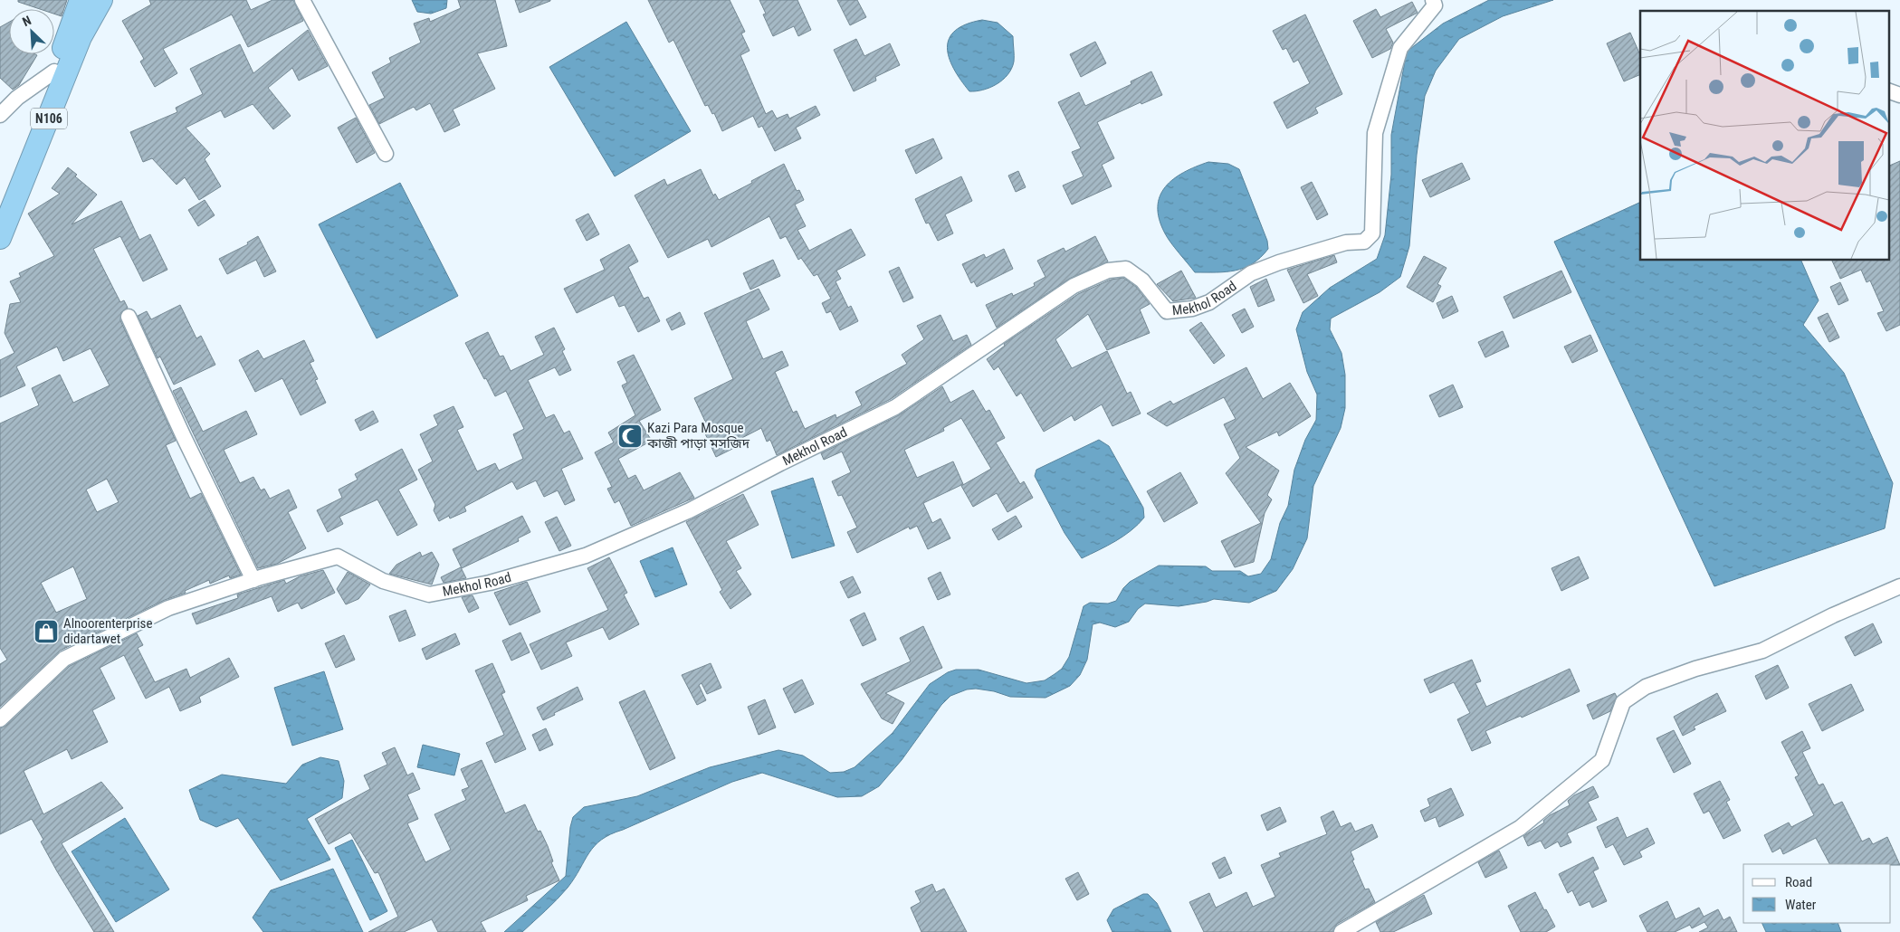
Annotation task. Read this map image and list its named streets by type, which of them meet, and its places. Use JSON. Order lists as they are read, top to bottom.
{
  "streets": {
    "highway": ["N106"],
    "street": ["Mekhol Road"]
  },
  "places": {
    "mosque": ["Kazi Para Mosque কাজী পাড়া মসজিদ"],
    "shop": ["Alnoorenterprise didartawet"]
  },
  "legend": ["Road", "Water"],
  "north": "top left"
}
